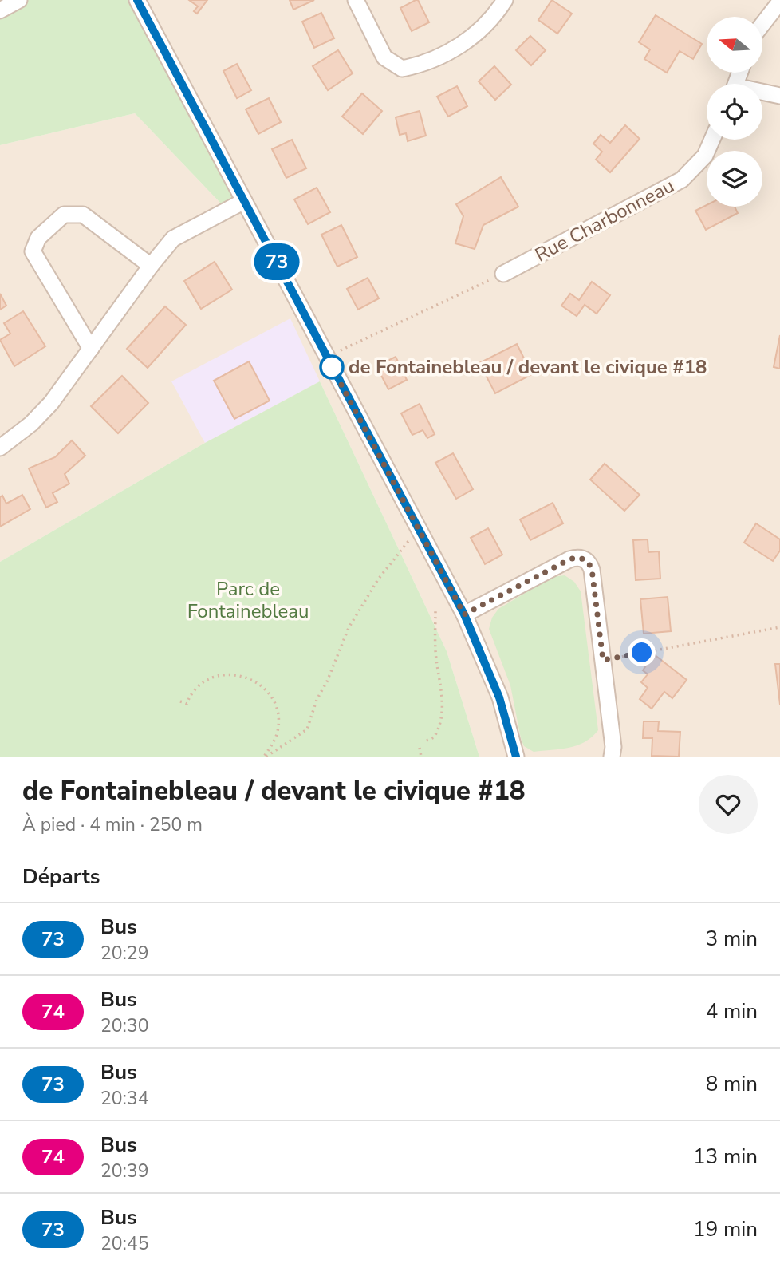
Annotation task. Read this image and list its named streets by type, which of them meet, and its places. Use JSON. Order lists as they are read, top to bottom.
{
  "streets": {
    "street": ["Rue Charbonneau"]
  },
  "parks": ["Parc de Fontainebleau"],
  "places": ["de Fontainebleau / devant le civique #18"],
  "lines": ["bus line 73"],
  "north": "left",
  "page": {
    "on_map": "73",
    "heading": [
      ["de Fontainebleau / devant le civique #18", "À pied · 4 min · 250 m"],
      "Départs"
    ],
    "list": [
      {
        "mark": "73",
        "name": "Bus",
        "note": "20:29",
        "value": "3 min"
      },
      {
        "mark": "74",
        "name": "Bus",
        "note": "20:30",
        "value": "4 min"
      },
      {
        "mark": "73",
        "name": "Bus",
        "note": "20:34",
        "value": "8 min"
      },
      {
        "mark": "74",
        "name": "Bus",
        "note": "20:39",
        "value": "13 min"
      },
      {
        "mark": "73",
        "name": "Bus",
        "note": "20:45",
        "value": "19 min"
      }
    ]
  }
}
